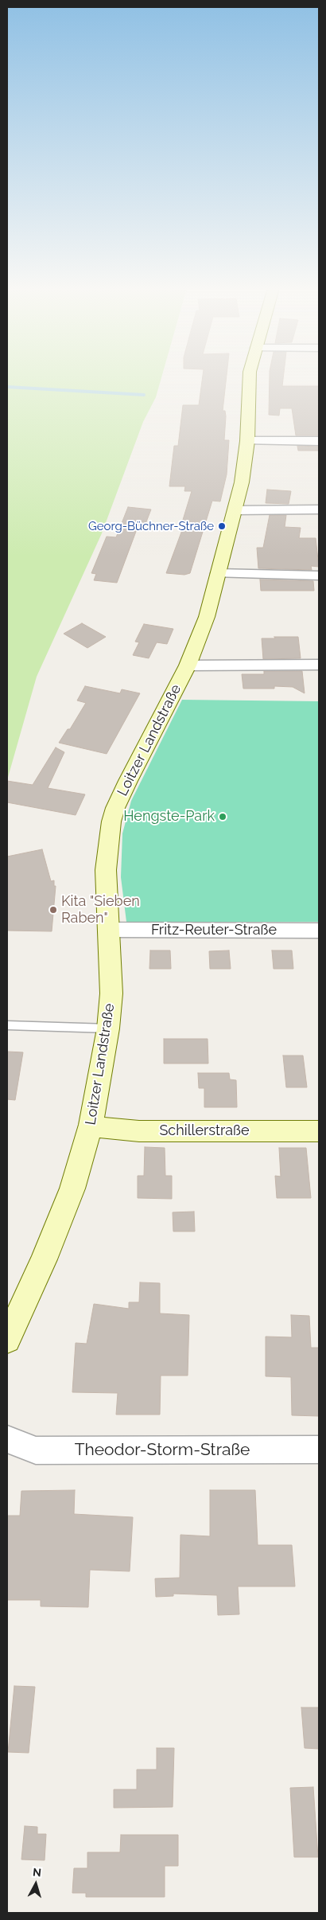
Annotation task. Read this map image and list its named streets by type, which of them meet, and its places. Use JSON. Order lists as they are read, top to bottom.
{
  "streets": {
    "main road": ["Loitzer Landstraße", "Schillerstraße"],
    "street": ["Fritz-Reuter-Straße", "Theodor-Storm-Straße"]
  },
  "crossings": [
    ["Loitzer Landstraße", "Fritz-Reuter-Straße"],
    ["Loitzer Landstraße", "Schillerstraße"]
  ],
  "places": ["Georg-Büchner-Straße", "Hengste-Park", "Kita \"Sieben Raben\""],
  "north": "top"
}
